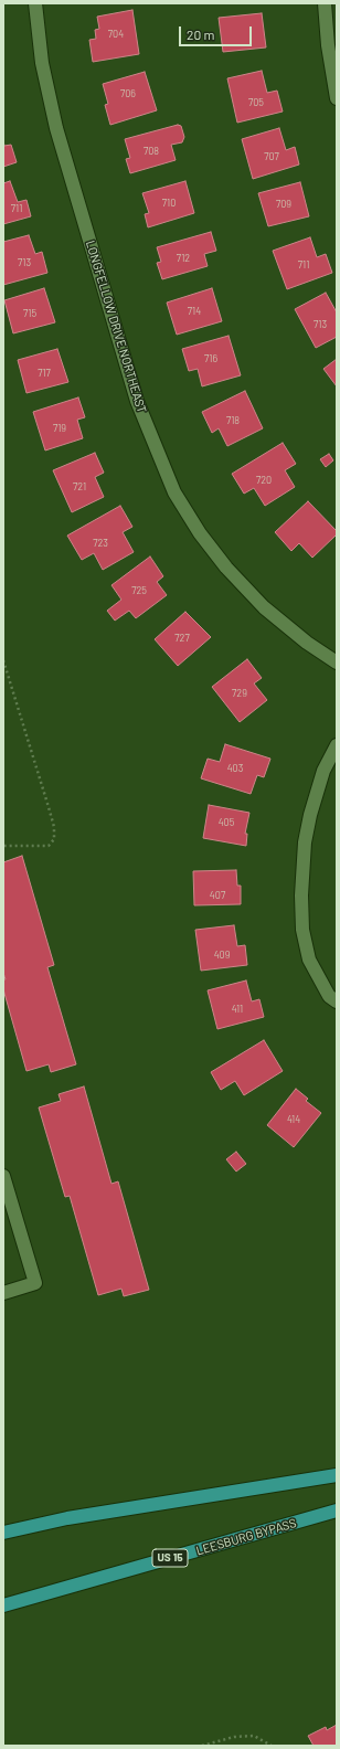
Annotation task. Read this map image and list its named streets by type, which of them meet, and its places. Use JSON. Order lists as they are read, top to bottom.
{
  "streets": {
    "highway": ["LEESBURG BYPASS", "US 15"],
    "street": ["LONGFELLOW DRIVE NORTHEAST"]
  },
  "house_numbers": [
    "704",
    "706",
    "705",
    "708",
    "707",
    "710",
    "709",
    "711",
    "712",
    "713",
    "711",
    "714",
    "715",
    "713",
    "716",
    "717",
    "718",
    "719",
    "720",
    "721",
    "723",
    "725",
    "727",
    "729",
    "403",
    "405",
    "407",
    "409",
    "411",
    "414"
  ],
  "scale_bar": "20 m"
}
